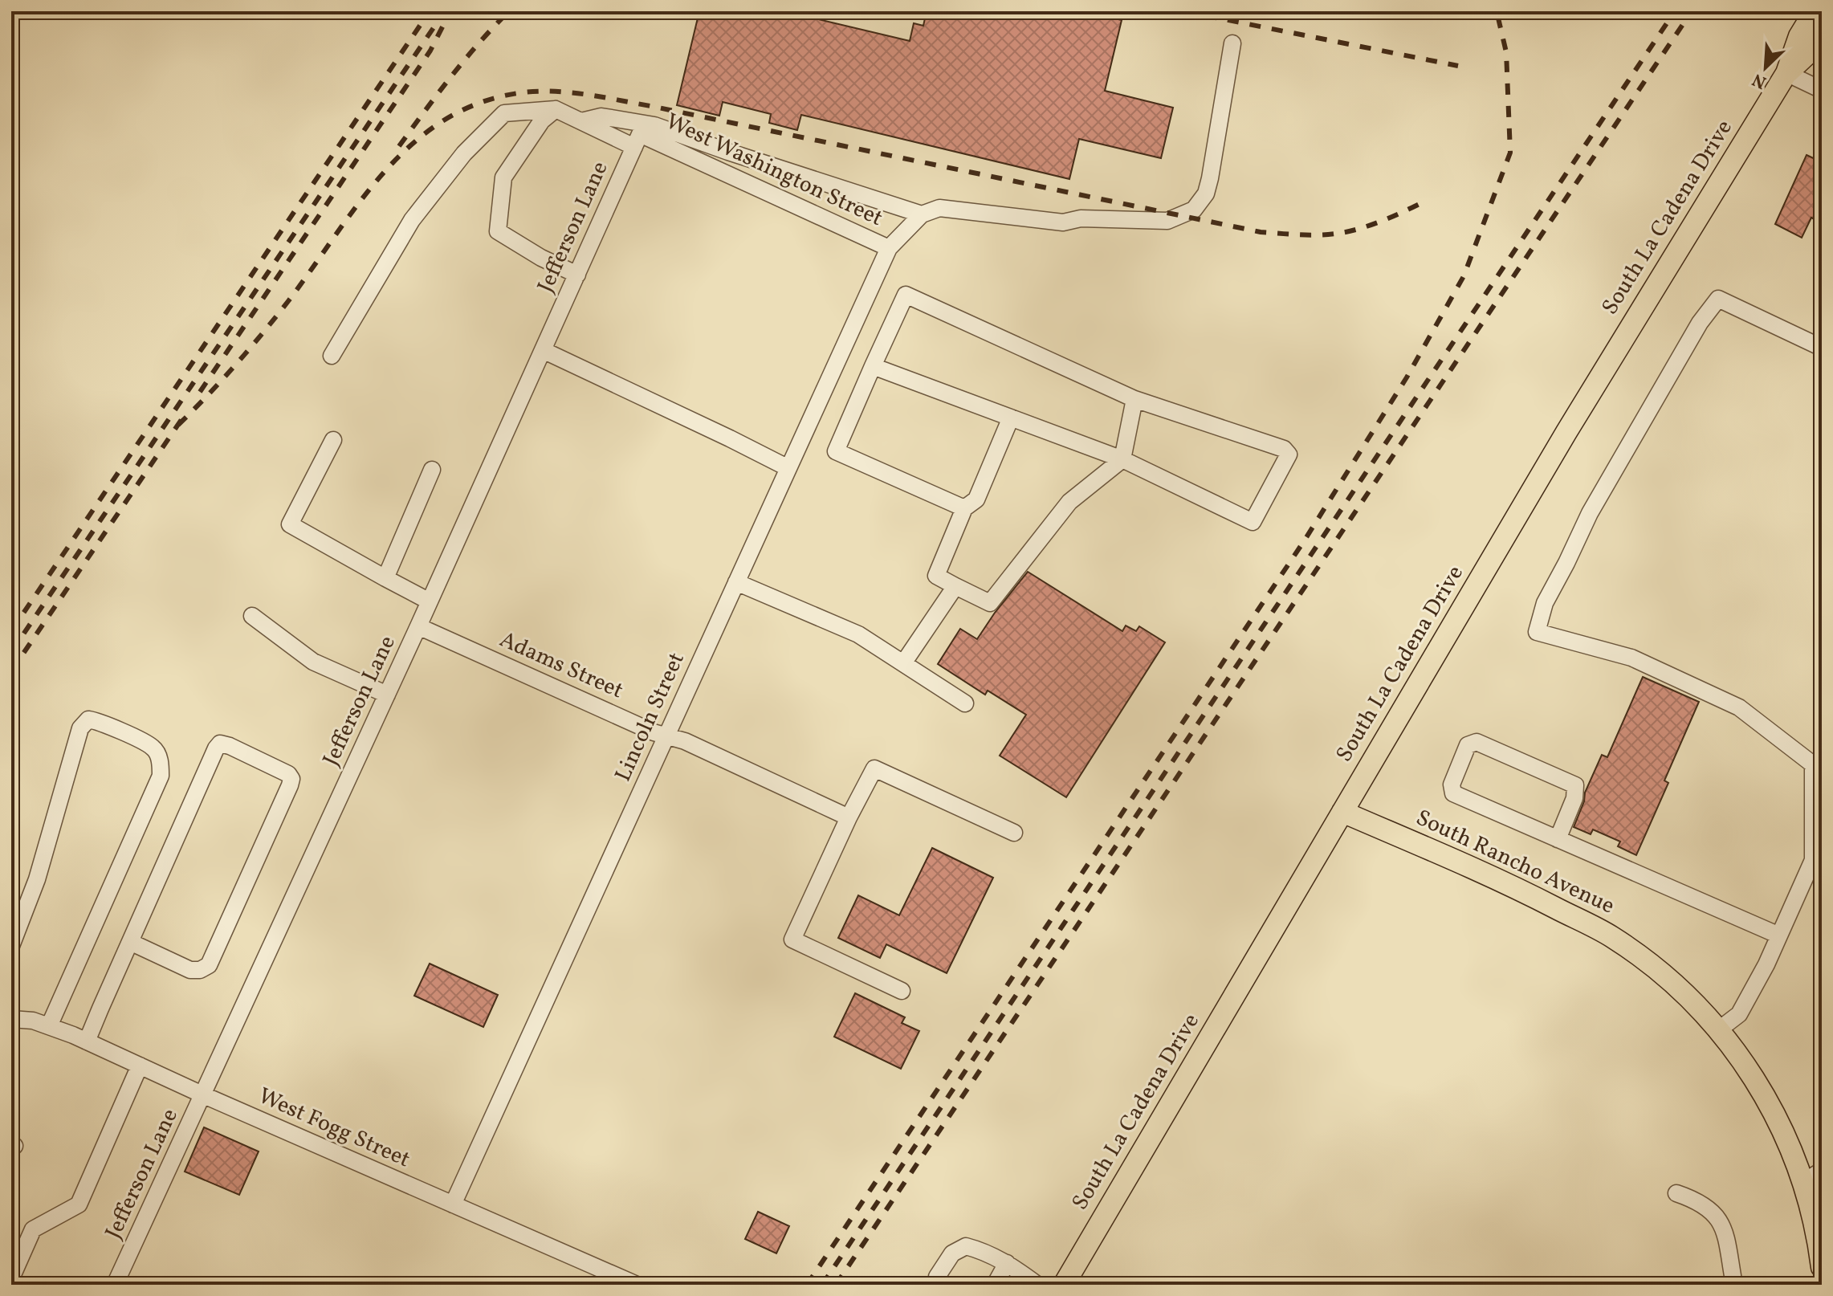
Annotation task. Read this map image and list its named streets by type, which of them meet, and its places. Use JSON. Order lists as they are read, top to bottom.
{
  "streets": {
    "main road": ["South La Cadena Drive", "South Rancho Avenue"],
    "street": [
      "West Washington Street",
      "Jefferson Lane",
      "Adams Street",
      "Lincoln Street",
      "West Fogg Street"
    ]
  },
  "crossings": [
    ["West Washington Street", "Jefferson Lane"],
    ["West Washington Street", "Lincoln Street"],
    ["South La Cadena Drive", "South Rancho Avenue"],
    ["Jefferson Lane", "Adams Street"],
    ["Jefferson Lane", "West Fogg Street"],
    ["Adams Street", "Lincoln Street"],
    ["Lincoln Street", "West Fogg Street"]
  ],
  "north": "bottom left"
}
